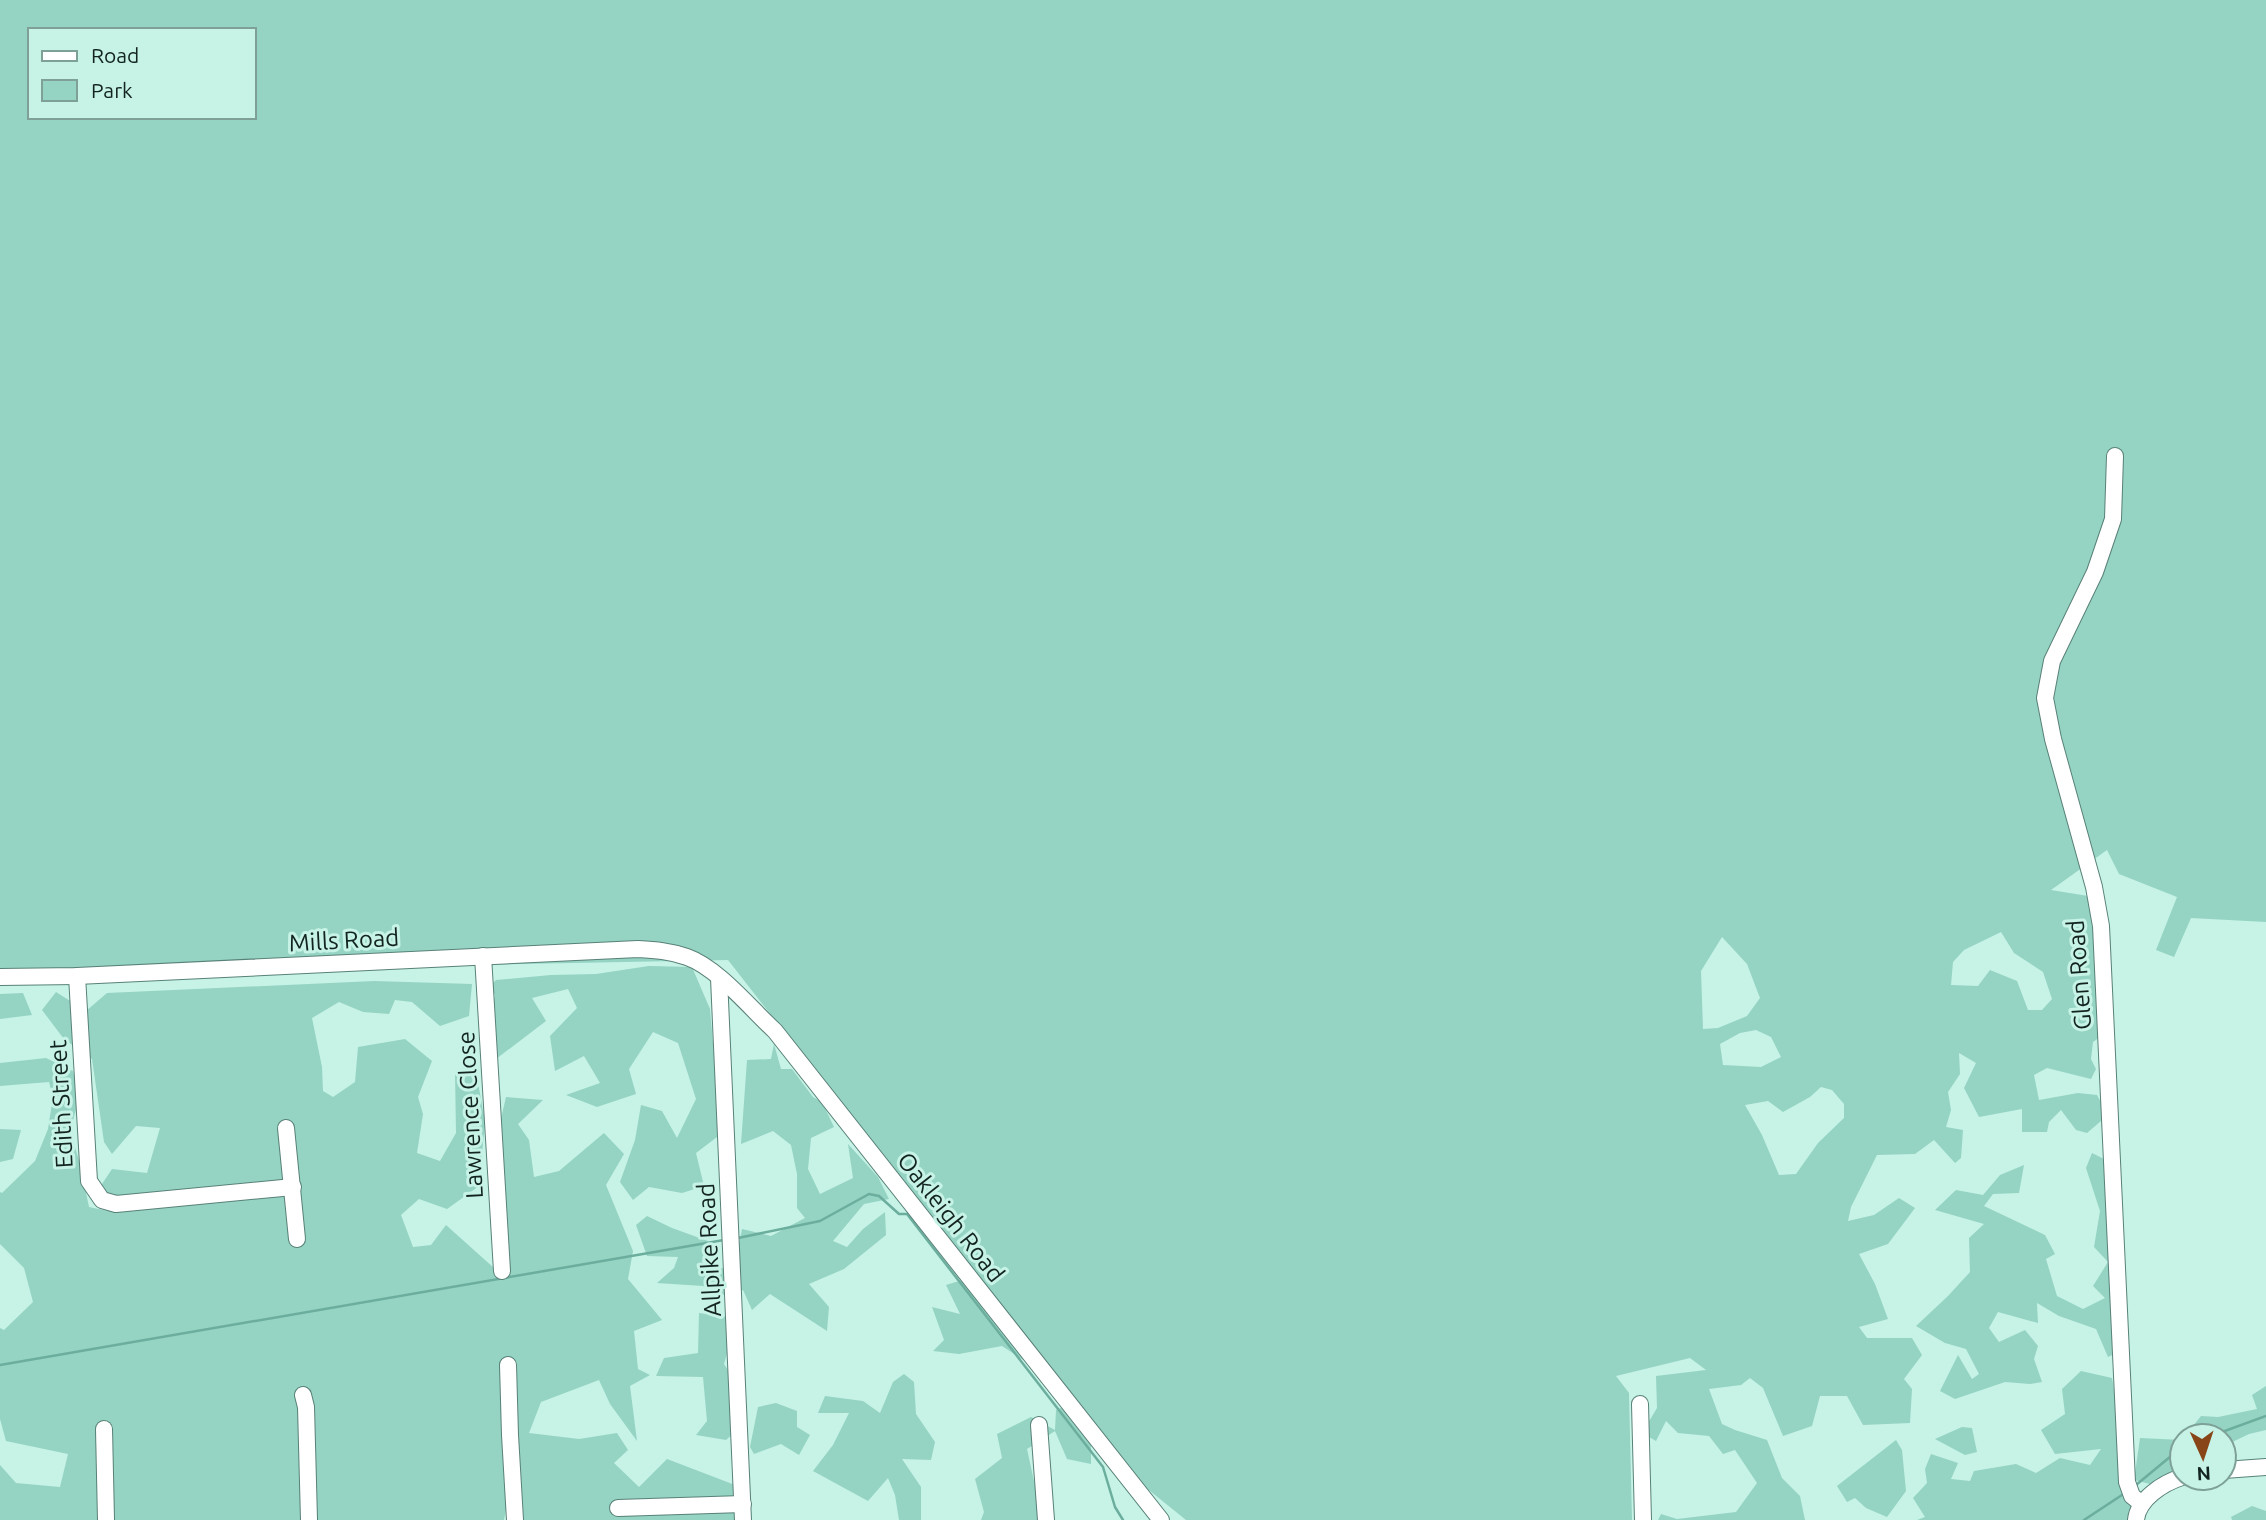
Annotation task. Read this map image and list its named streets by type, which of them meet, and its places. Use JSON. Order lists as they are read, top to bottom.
{
  "streets": {
    "street": [
      "Mills Road",
      "Glen Road",
      "Edith Street",
      "Lawrence Close",
      "Oakleigh Road",
      "Allpike Road"
    ]
  },
  "crossings": [
    ["Mills Road", "Edith Street"],
    ["Mills Road", "Lawrence Close"],
    ["Mills Road", "Oakleigh Road"],
    ["Oakleigh Road", "Allpike Road"]
  ],
  "legend": ["Road", "Park"],
  "north": "bottom"
}
